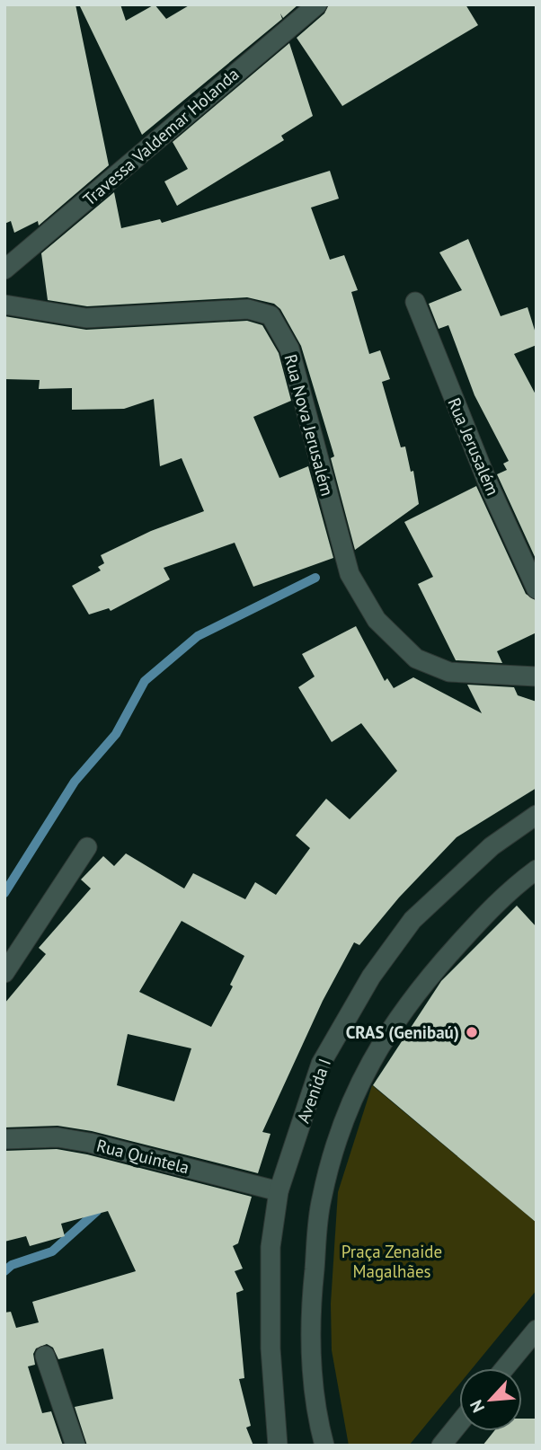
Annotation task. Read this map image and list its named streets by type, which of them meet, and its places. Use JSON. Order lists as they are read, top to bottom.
{
  "streets": {
    "street": [
      "Travessa Valdemar Holanda",
      "Rua Nova Jerusalém",
      "Rua Jerusalém",
      "Avenida I",
      "Rua Quintela"
    ]
  },
  "crossings": [
    ["Avenida I", "Rua Quintela"]
  ],
  "parks": ["Praça Zenaide Magalhães"],
  "places": ["CRAS (Genibaú)"],
  "north": "bottom left"
}
